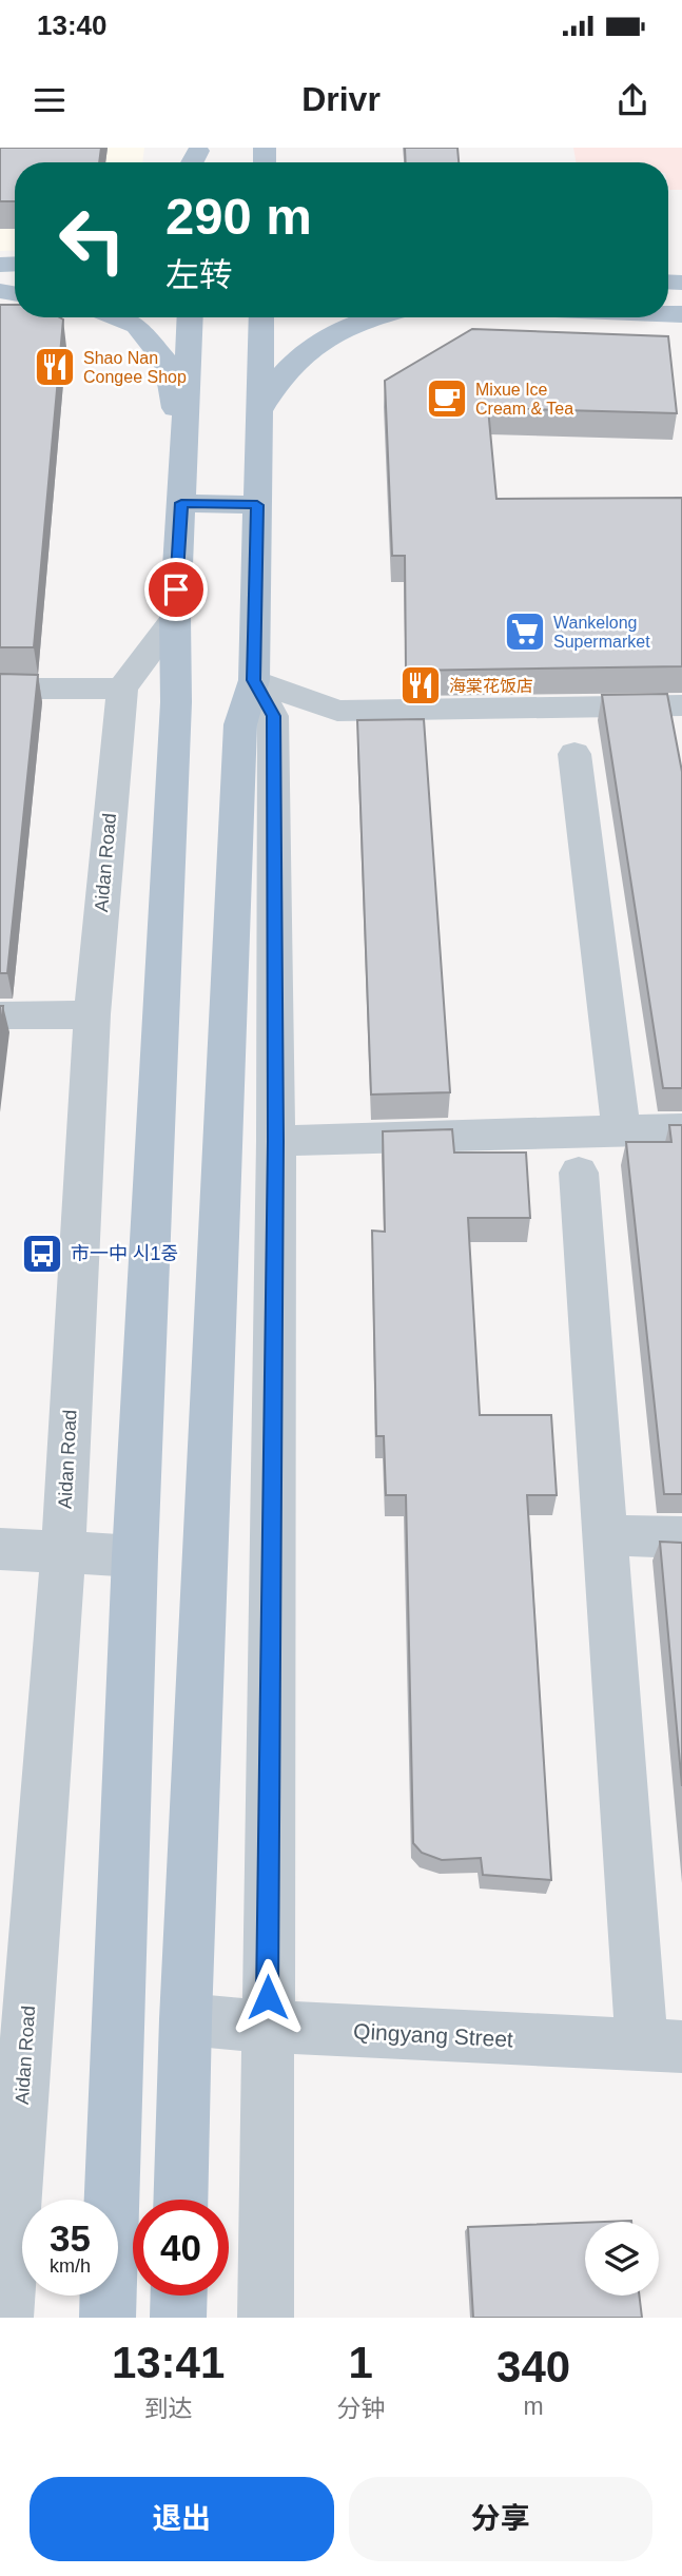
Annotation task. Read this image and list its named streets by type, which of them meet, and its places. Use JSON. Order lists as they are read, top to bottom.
{
  "streets": {
    "street": ["Aidan Road", "Qingyang Street"]
  },
  "places": {
    "restaurant": ["Shao Nan Congee Shop", "海棠花饭店"],
    "cafe": ["Mixue Ice Cream & Tea"],
    "supermarket": ["Wankelong Supermarket"],
    "bus stop": ["市一中 시1중"]
  },
  "page": {
    "status": "13:40",
    "header": "Drivr",
    "turn": ["290 m", "左转"],
    "speed": "35 km/h",
    "limit": "40",
    "eta": [
      "13:41",
      "到达",
      "1",
      "分钟",
      "340",
      "m"
    ],
    "buttons": ["退出", "分享"]
  }
}
